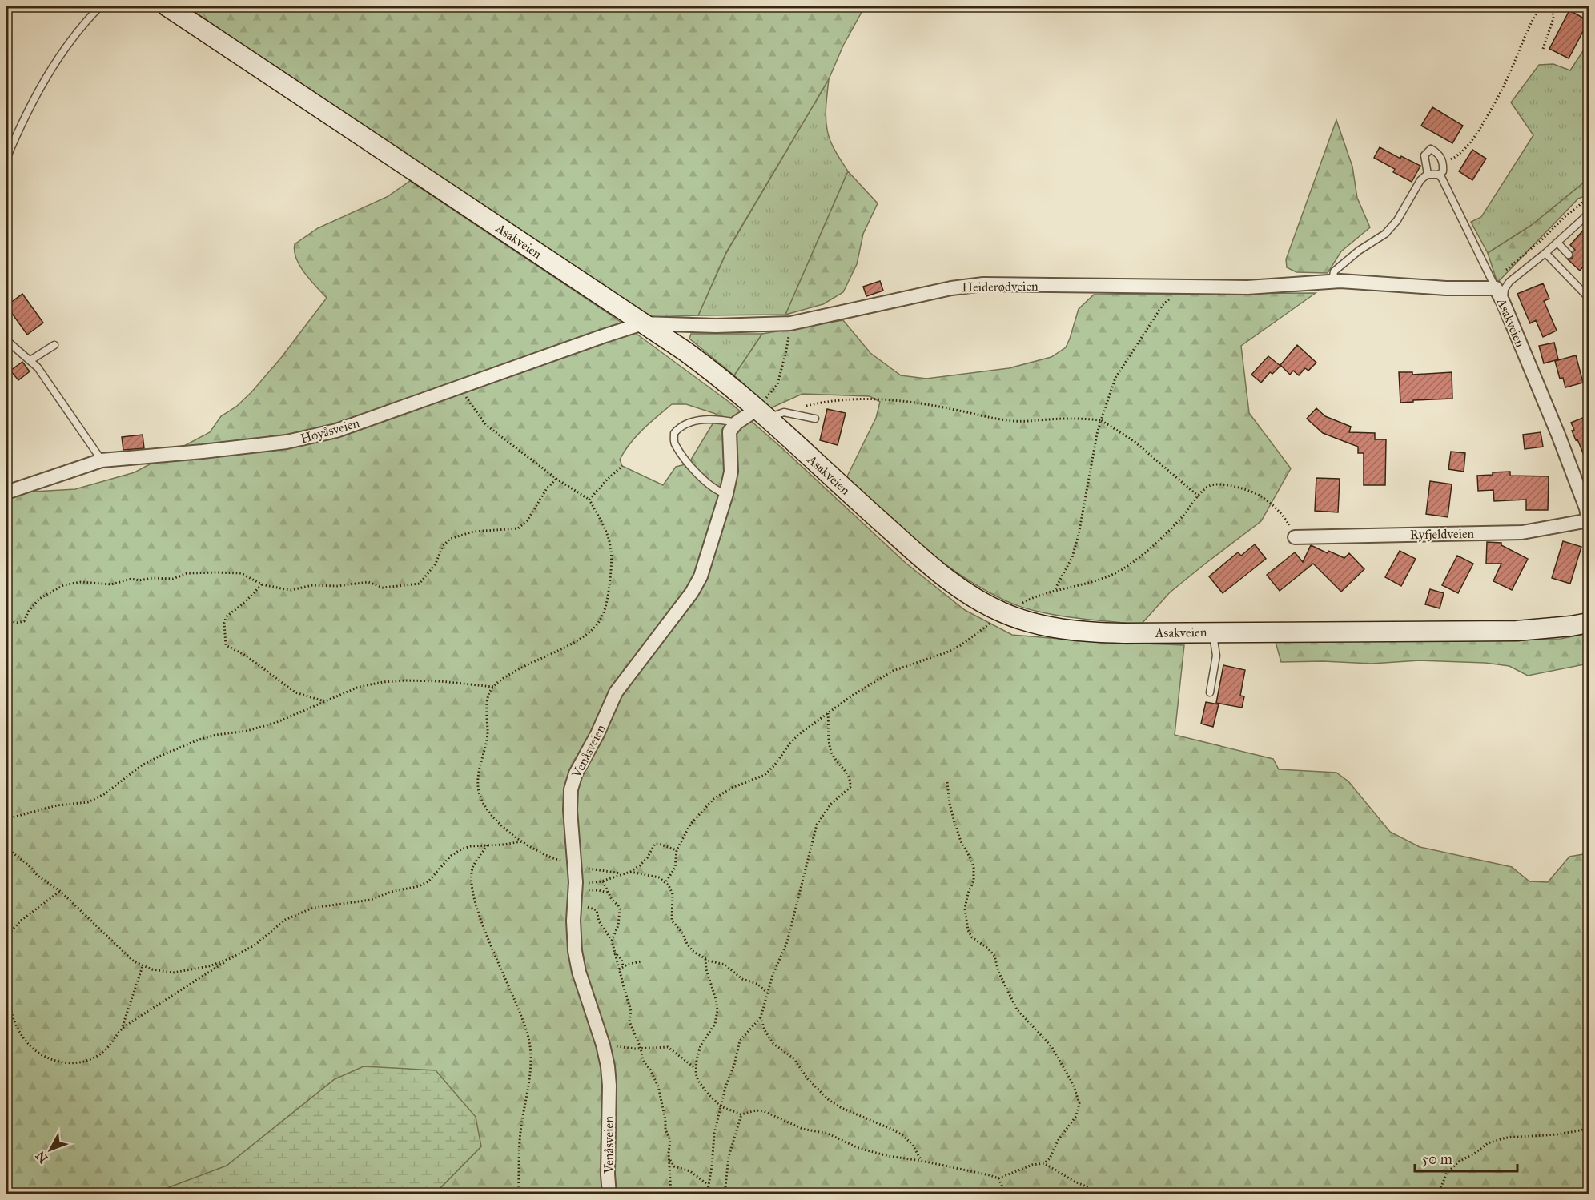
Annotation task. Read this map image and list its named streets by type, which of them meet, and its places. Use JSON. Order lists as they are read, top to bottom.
{
  "streets": {
    "main road": ["Asakveien"],
    "street": [
      "Heiderødveien",
      "Høyåsveien",
      "Ryfjeldveien",
      "Venåsveien"
    ]
  },
  "crossings": [
    ["Asakveien", "Heiderødveien"],
    ["Asakveien", "Høyåsveien"],
    ["Asakveien", "Ryfjeldveien"],
    ["Heiderødveien", "Høyåsveien"]
  ],
  "scale_bar": "50 m",
  "north": "bottom left"
}
